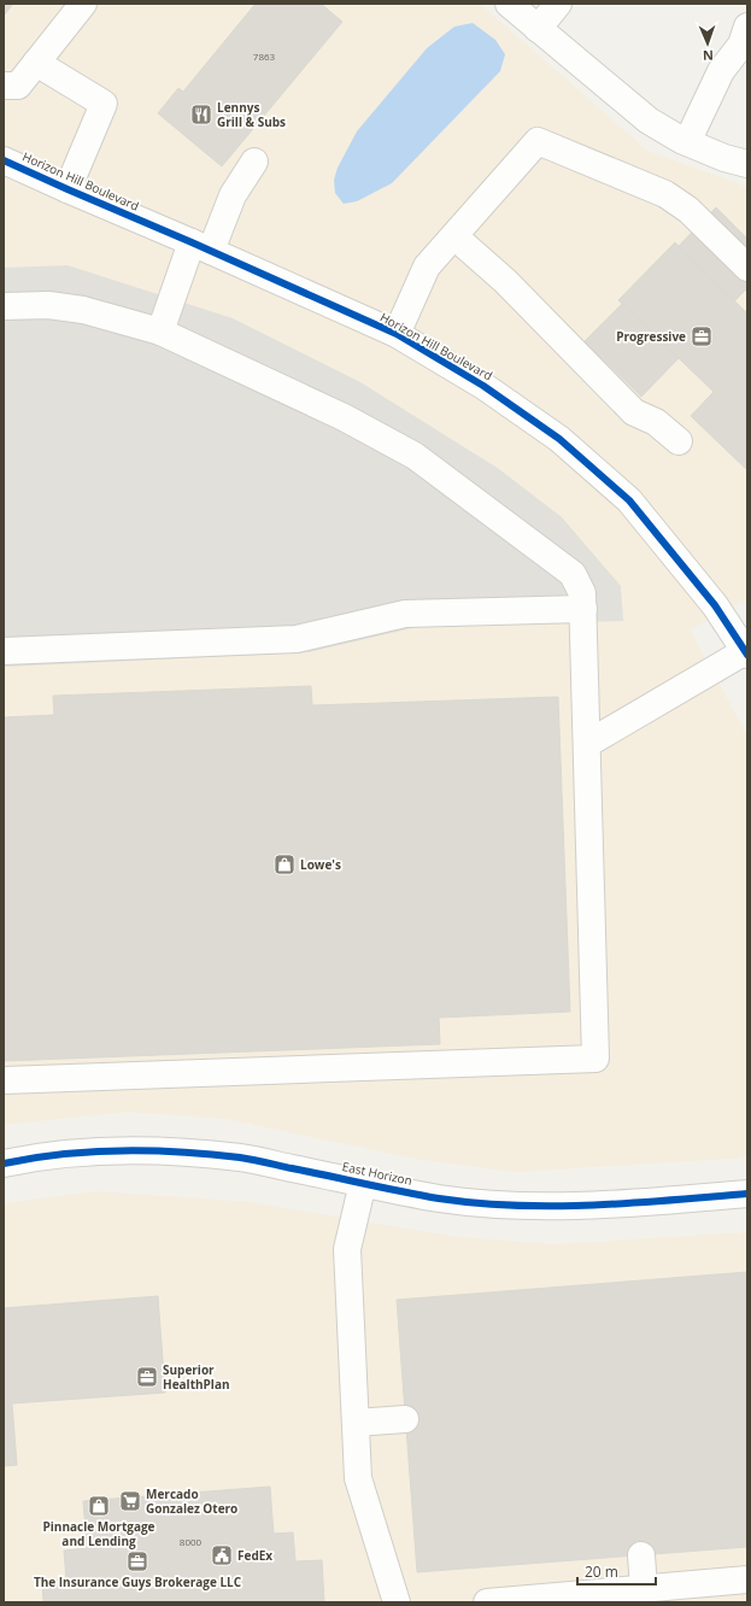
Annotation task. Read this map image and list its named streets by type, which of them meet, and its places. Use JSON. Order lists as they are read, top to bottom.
{
  "streets": {
    "street": ["Horizon Hill Boulevard", "East Horizon"]
  },
  "places": {
    "restaurant": ["Lennys Grill & Subs"],
    "office": ["Progressive", "Superior HealthPlan", "The Insurance Guys Brokerage LLC"],
    "shop": ["Lowe's", "Pinnacle Mortgage and Lending"],
    "supermarket": ["Mercado Gonzalez Otero"],
    "public building": ["FedEx"]
  },
  "house_numbers": ["7863", "8000"],
  "scale_bar": "20 m",
  "north": "bottom"
}
